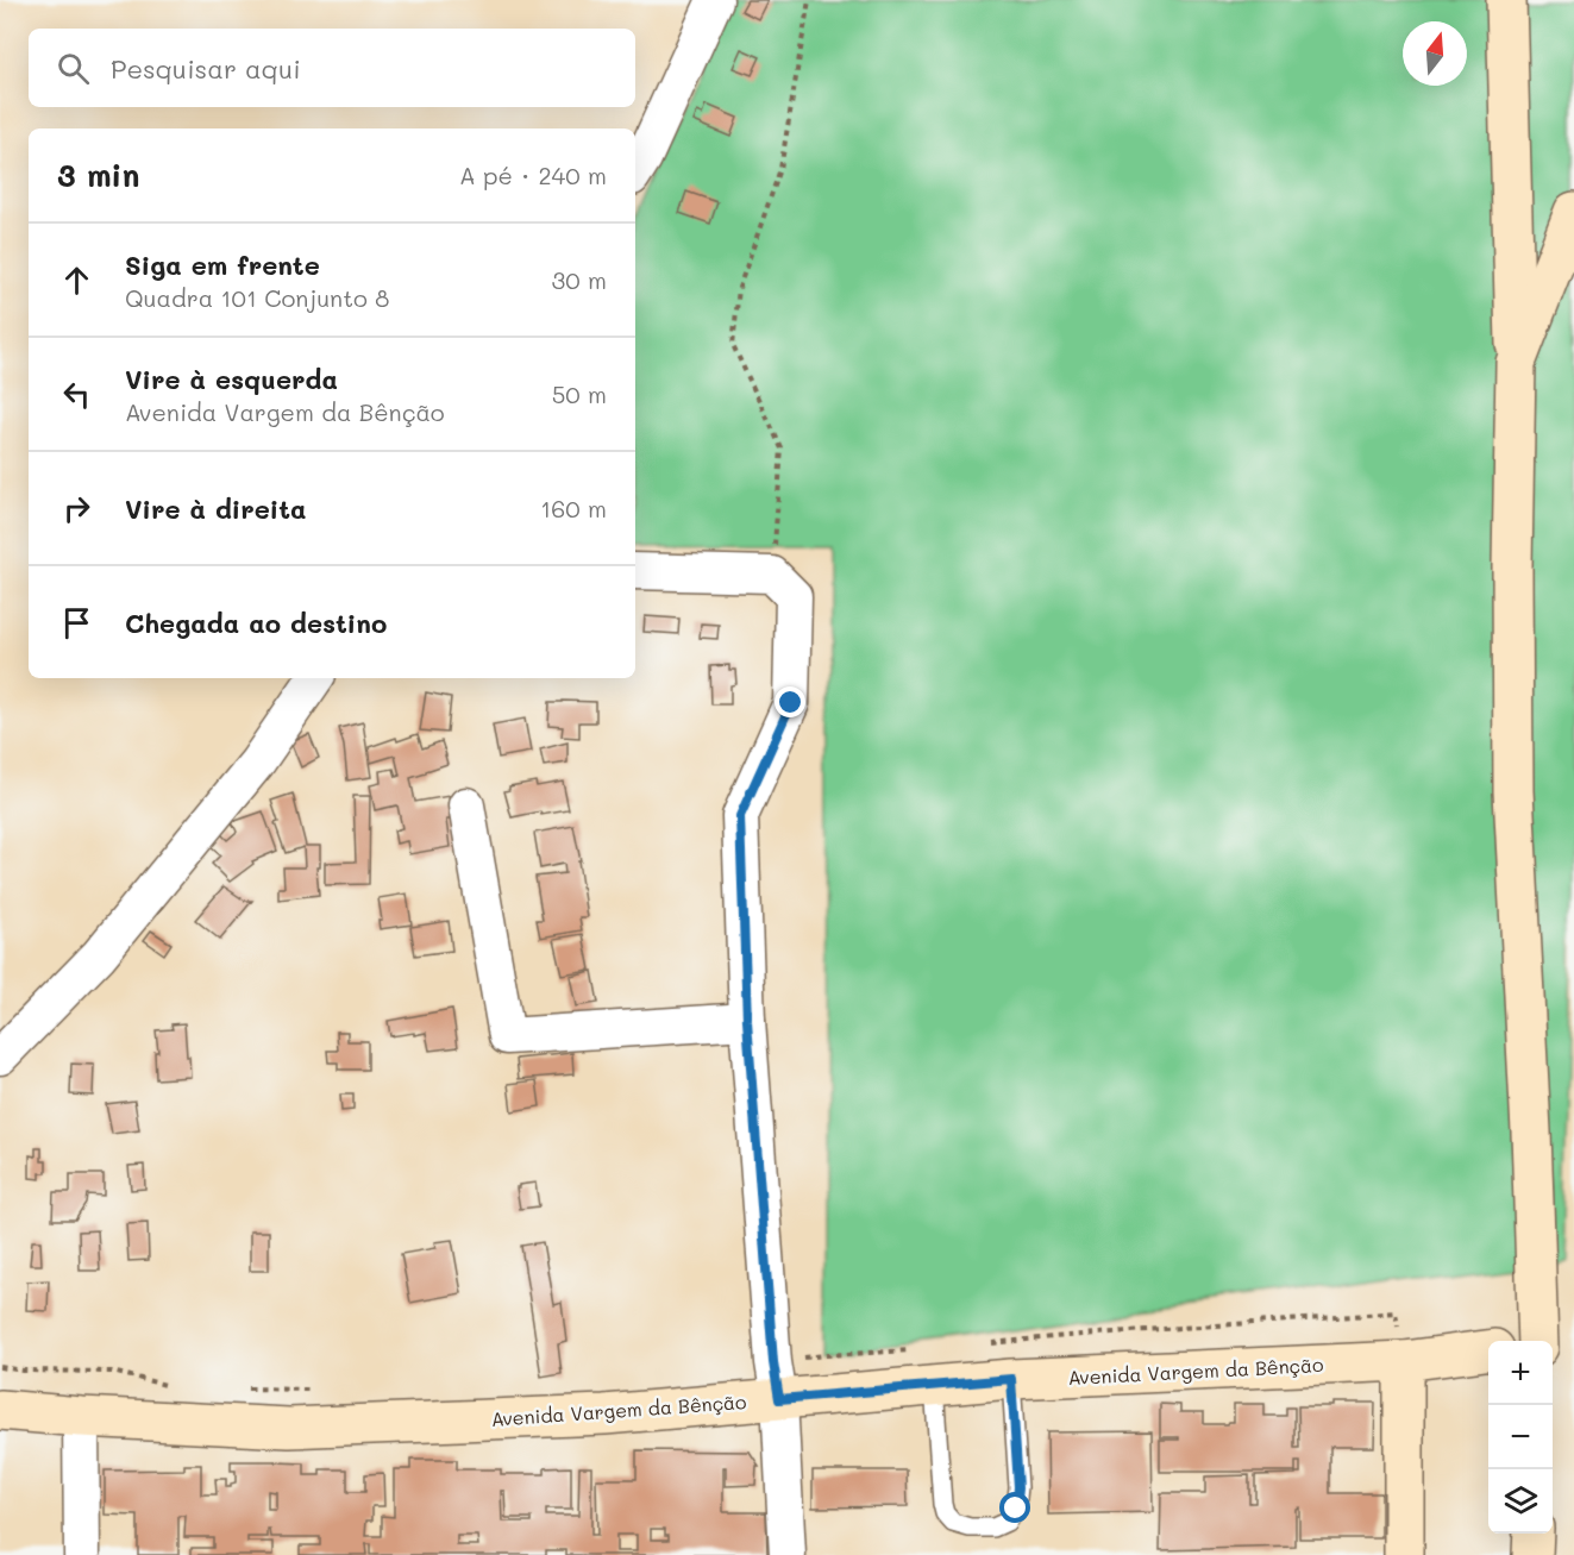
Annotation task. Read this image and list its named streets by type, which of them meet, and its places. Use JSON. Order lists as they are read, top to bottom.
{
  "streets": {
    "street": ["Avenida Vargem da Bênção"]
  },
  "north": "top",
  "page": {
    "search": "Pesquisar aqui",
    "heading": ["3 min", "A pé · 240 m"],
    "list": [
      ["Siga em frente", "Quadra 101 Conjunto 8", "30 m"],
      ["Vire à esquerda", "Avenida Vargem da Bênção", "50 m"],
      ["Vire à direita", "160 m"],
      "Chegada ao destino"
    ],
    "map_buttons": ["+", "−"]
  }
}
